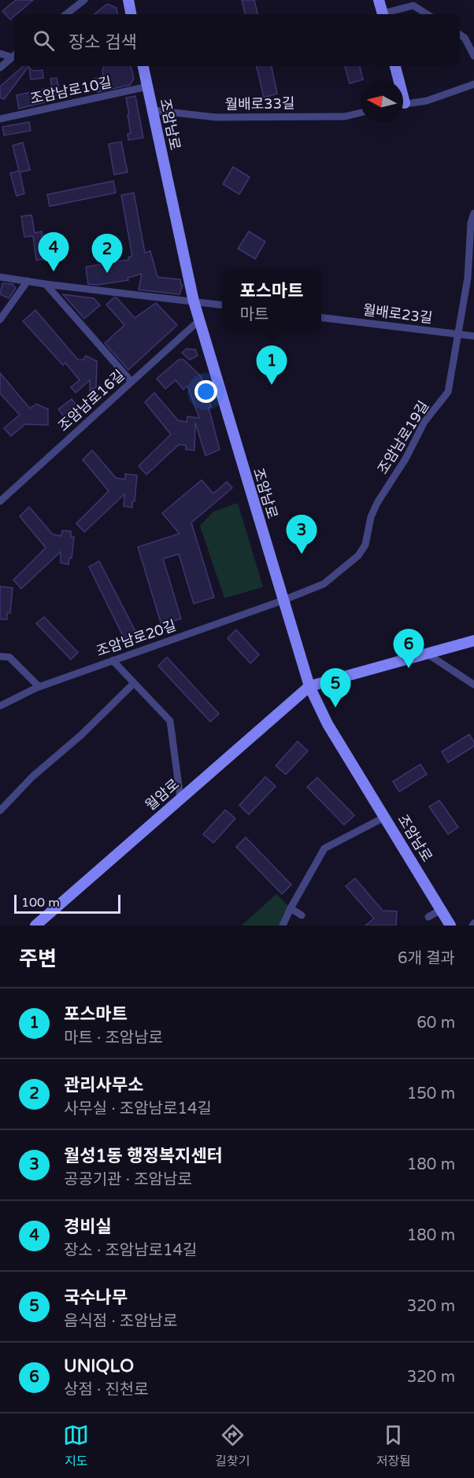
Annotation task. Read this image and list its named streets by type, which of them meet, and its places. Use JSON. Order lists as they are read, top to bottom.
{
  "streets": {
    "main road": ["조암남로", "월암로"],
    "street": [
      "조암남로10길",
      "월배로33길",
      "월배로23길",
      "조암남로16길",
      "조암남로19길",
      "조암남로20길"
    ]
  },
  "crossings": [
    ["조암남로10길", "조암남로"],
    ["월배로33길", "조암남로"],
    ["조암남로", "조암남로16길"],
    ["조암남로", "조암남로19길"],
    ["조암남로", "조암남로20길"],
    ["조암남로", "월암로"],
    ["월배로23길", "조암남로19길"],
    ["조암남로19길", "조암남로20길"]
  ],
  "scale_bar": "100 m",
  "north": "left",
  "page": {
    "search": "장소 검색",
    "pins": [
      "4",
      "2",
      "1",
      "3",
      "6",
      "5"
    ],
    "popup": ["포스마트", "마트"],
    "scale": "100 m",
    "heading": ["주변", "6개 결과"],
    "list": [
      {
        "mark": "1",
        "name": "포스마트",
        "note": "마트 · 조암남로",
        "value": "60 m"
      },
      {
        "mark": "2",
        "name": "관리사무소",
        "note": "사무실 · 조암남로14길",
        "value": "150 m"
      },
      {
        "mark": "3",
        "name": "월성1동 행정복지센터",
        "note": "공공기관 · 조암남로",
        "value": "180 m"
      },
      {
        "mark": "4",
        "name": "경비실",
        "note": "장소 · 조암남로14길",
        "value": "180 m"
      },
      {
        "mark": "5",
        "name": "국수나무",
        "note": "음식점 · 조암남로",
        "value": "320 m"
      },
      {
        "mark": "6",
        "name": "UNIQLO",
        "note": "상점 · 진천로",
        "value": "320 m"
      }
    ],
    "nav": ["지도", "길찾기", "저장됨"]
  }
}
